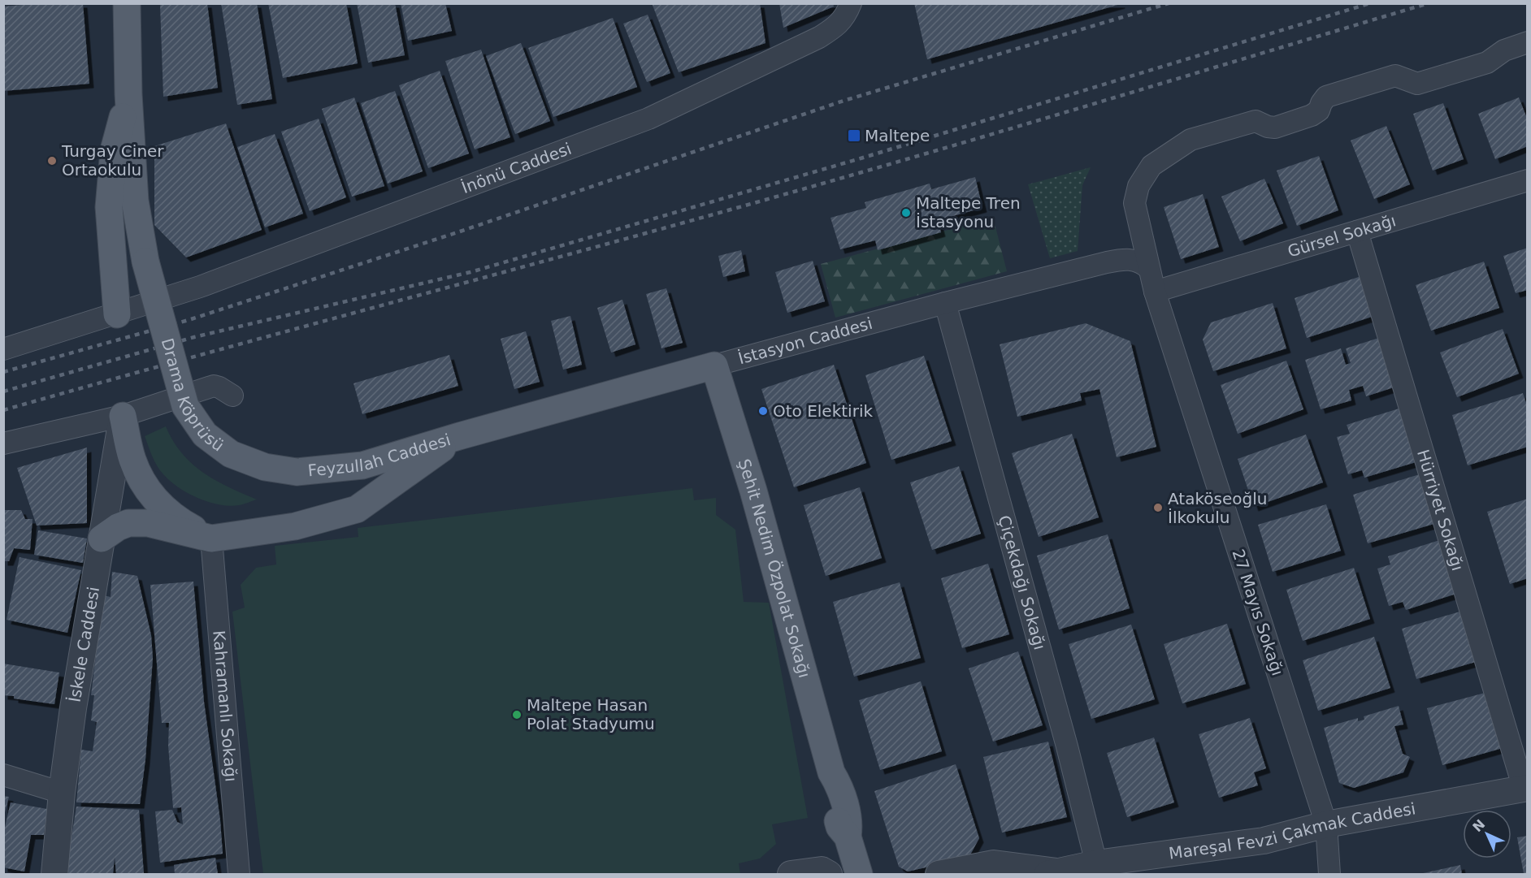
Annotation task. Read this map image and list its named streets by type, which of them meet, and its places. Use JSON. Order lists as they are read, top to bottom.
{
  "streets": {
    "main road": [
      "İstasyon Caddesi",
      "Drama Köprüsü",
      "Feyzullah Caddesi",
      "Şehit Nedim Özpolat Sokağı"
    ],
    "street": [
      "İnönü Caddesi",
      "Gürsel Sokağı",
      "Hürriyet Sokağı",
      "Çiçekdağı Sokağı",
      "27 Mayıs Sokağı",
      "İskele Caddesi",
      "Kahramanlı Sokağı",
      "Mareşal Fevzi Çakmak Caddesi"
    ]
  },
  "crossings": [
    ["Gürsel Sokağı", "Hürriyet Sokağı"],
    ["Gürsel Sokağı", "27 Mayıs Sokağı"],
    ["İstasyon Caddesi", "Feyzullah Caddesi"],
    ["İstasyon Caddesi", "Şehit Nedim Özpolat Sokağı"],
    ["İstasyon Caddesi", "Çiçekdağı Sokağı"],
    ["İstasyon Caddesi", "27 Mayıs Sokağı"],
    ["Drama Köprüsü", "Feyzullah Caddesi"],
    ["Hürriyet Sokağı", "Mareşal Fevzi Çakmak Caddesi"],
    ["Çiçekdağı Sokağı", "Mareşal Fevzi Çakmak Caddesi"],
    ["27 Mayıs Sokağı", "Mareşal Fevzi Çakmak Caddesi"]
  ],
  "places": {
    "transit": ["Maltepe"],
    "other": [
      "Turgay Ciner Ortaokulu",
      "Maltepe Tren İstasyonu",
      "Oto Elektirik",
      "Ataköseoğlu İlkokulu",
      "Maltepe Hasan Polat Stadyumu"
    ]
  },
  "north": "top left"
}
